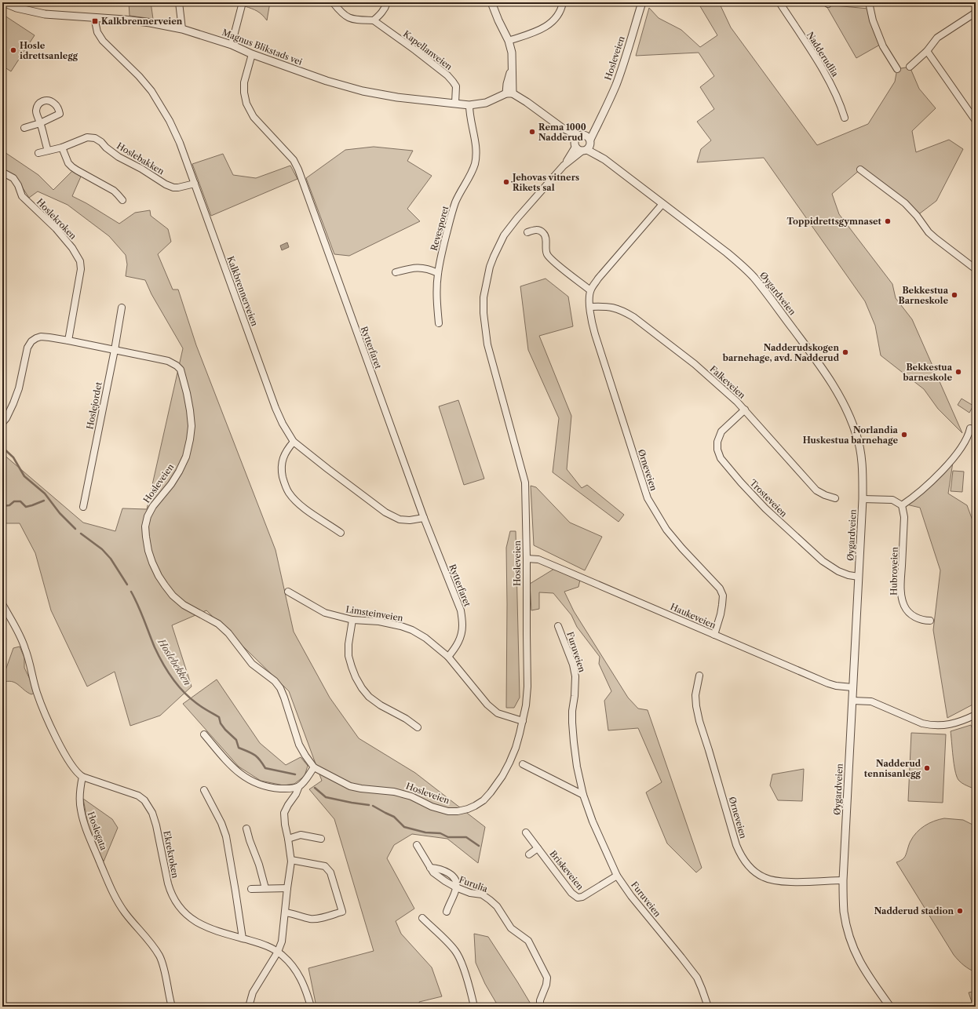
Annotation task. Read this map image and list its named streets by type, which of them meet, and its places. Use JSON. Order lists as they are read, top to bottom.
{
  "streets": {
    "street": [
      "Magnus Blikstads vei",
      "Kapellanveien",
      "Nadderudlia",
      "Hosleveien",
      "Hoslebakken",
      "Hoslekroken",
      "Revesporet",
      "Kalkbrennerveien",
      "Øygardveien",
      "Rytterfaret",
      "Falkeveien",
      "Hoslejordet",
      "Ørneveien",
      "Trosteveien",
      "Hubroveien",
      "Limsteinveien",
      "Haukeveien",
      "Furuveien",
      "Hoslegata",
      "Ekrekroken",
      "Briskeveien",
      "Furulia"
    ]
  },
  "crossings": [
    ["Magnus Blikstads vei", "Kapellanveien"],
    ["Magnus Blikstads vei", "Revesporet"],
    ["Magnus Blikstads vei", "Kalkbrennerveien"],
    ["Magnus Blikstads vei", "Rytterfaret"],
    ["Hosleveien", "Hoslekroken"],
    ["Hosleveien", "Øygardveien"],
    ["Hosleveien", "Hoslejordet"],
    ["Hosleveien", "Limsteinveien"],
    ["Hosleveien", "Haukeveien"],
    ["Hoslebakken", "Kalkbrennerveien"],
    ["Kalkbrennerveien", "Rytterfaret"],
    ["Øygardveien", "Ørneveien"],
    ["Øygardveien", "Trosteveien"],
    ["Øygardveien", "Haukeveien"],
    ["Rytterfaret", "Limsteinveien"],
    ["Falkeveien", "Ørneveien"],
    ["Falkeveien", "Trosteveien"],
    ["Ørneveien", "Haukeveien"],
    ["Furuveien", "Briskeveien"],
    ["Hoslegata", "Ekrekroken"]
  ],
  "water": ["Hoslebekken"],
  "places": {
    "transit": ["Kalkbrennerveien"],
    "other": [
      "Hosle idrettsanlegg",
      "Rema 1000 Nadderud",
      "Jehovas vitners Rikets sal",
      "Toppidrettsgymnaset",
      "Bekkestua Barneskole",
      "Nadderudskogen barnehage, avd. Nadderud",
      "Bekkestua barneskole",
      "Norlandia Huskestua barnehage",
      "Nadderud tennisanlegg",
      "Nadderud stadion"
    ]
  }
}
